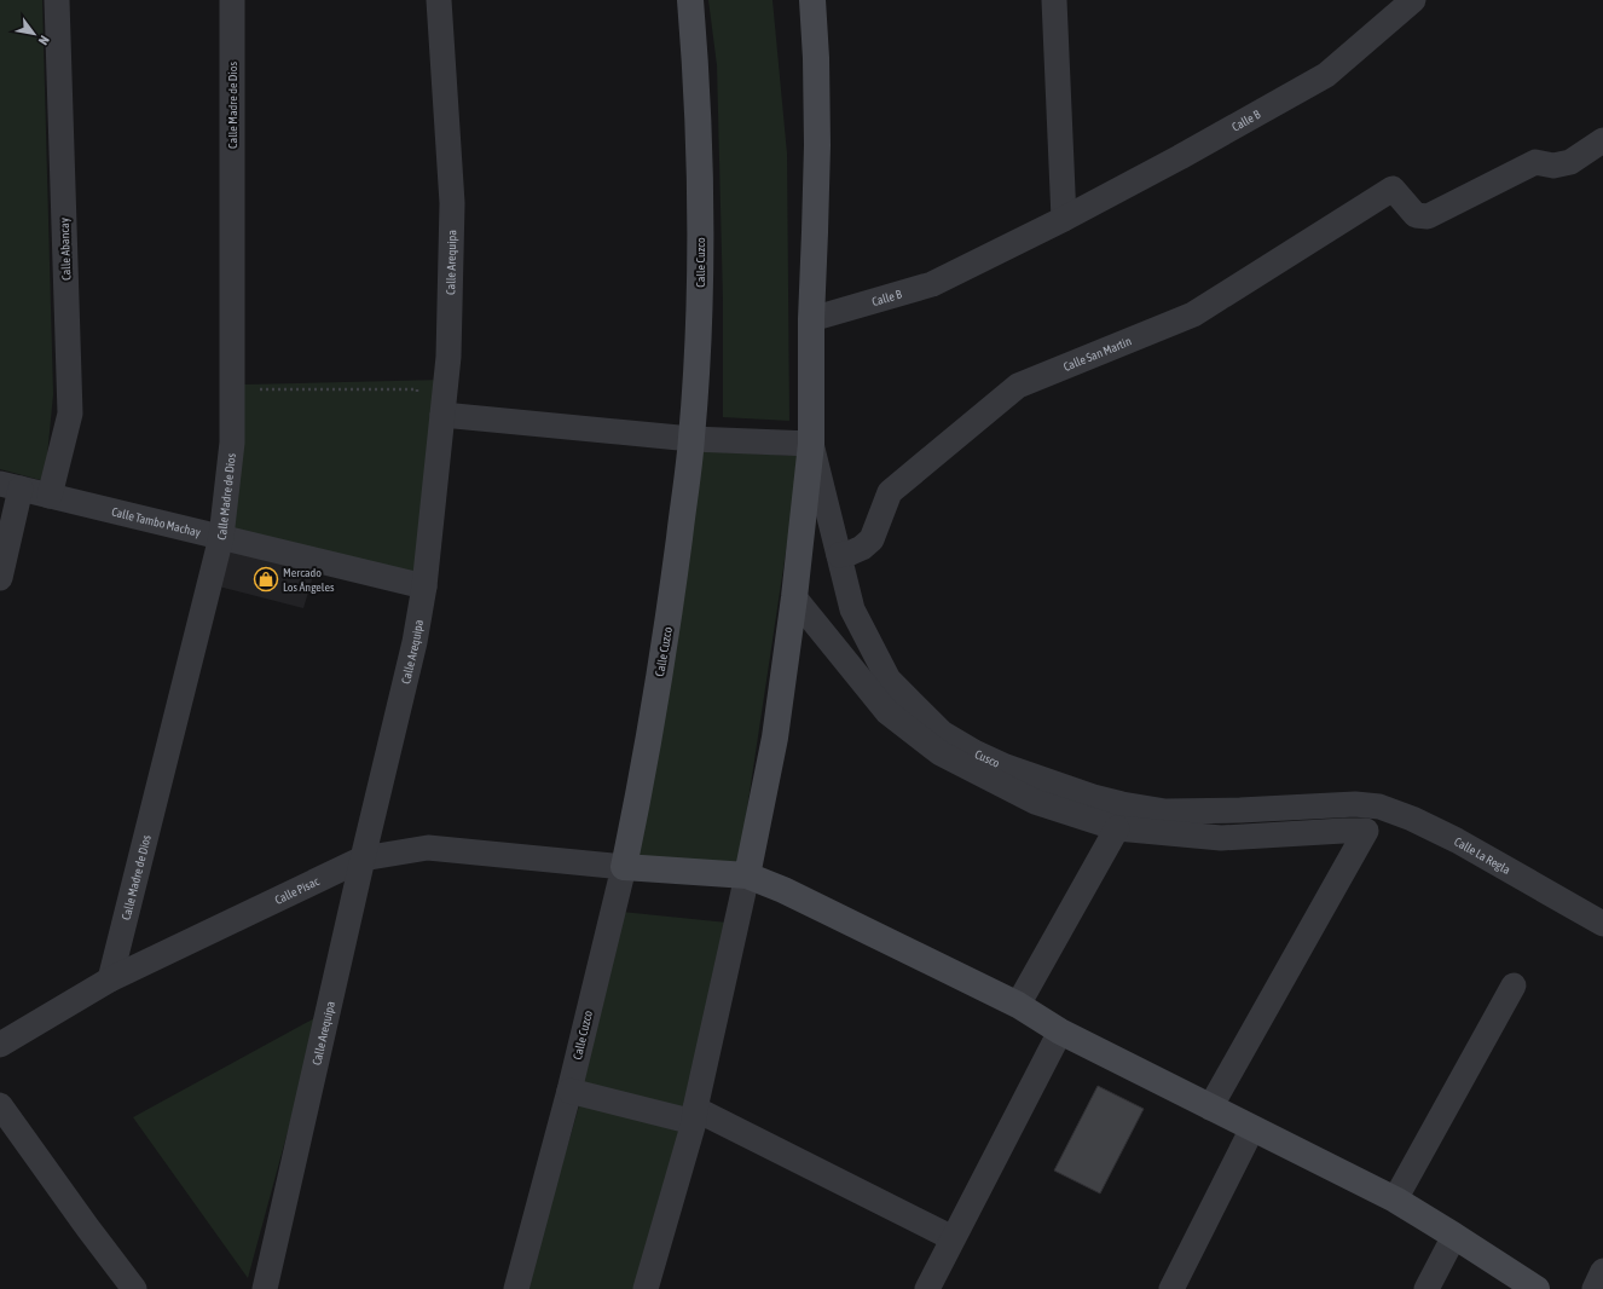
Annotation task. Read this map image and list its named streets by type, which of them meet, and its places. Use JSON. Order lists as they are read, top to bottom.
{
  "streets": {
    "street": [
      "Calle Madre de Dios",
      "Calle B",
      "Calle Abancay",
      "Calle Arequipa",
      "Calle Cuzco",
      "Calle San Martin",
      "Calle Tambo Machay",
      "Cusco",
      "Calle La Regla",
      "Calle Pisac"
    ]
  },
  "crossings": [
    ["Calle Madre de Dios", "Calle Tambo Machay"],
    ["Calle Madre de Dios", "Calle Pisac"],
    ["Calle Abancay", "Calle Tambo Machay"],
    ["Calle Arequipa", "Calle Tambo Machay"],
    ["Calle Arequipa", "Calle Pisac"],
    ["Calle Cuzco", "Calle Pisac"],
    ["Calle San Martin", "Cusco"],
    ["Cusco", "Calle La Regla"]
  ],
  "places": {
    "shop": ["Mercado Los Ángeles"]
  },
  "north": "bottom right"
}
